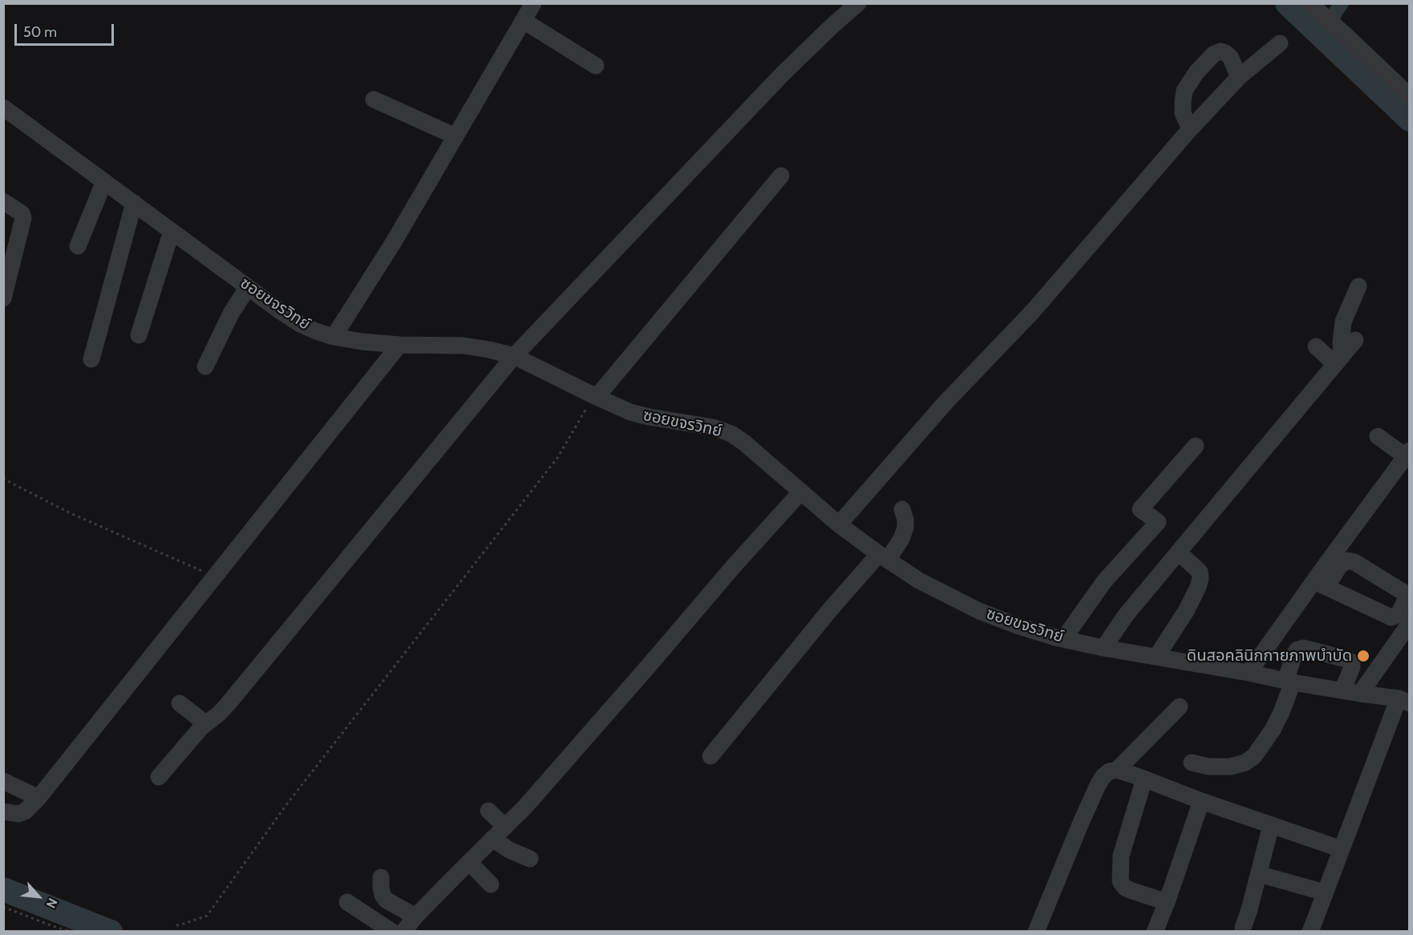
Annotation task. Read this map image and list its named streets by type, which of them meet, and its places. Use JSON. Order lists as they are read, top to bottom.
{
  "streets": {
    "street": ["ซอยขจรวิทย์"]
  },
  "places": ["ดินสอคลินิกกายภาพบำบัด"],
  "scale_bar": "50 m",
  "north": "bottom right"
}
